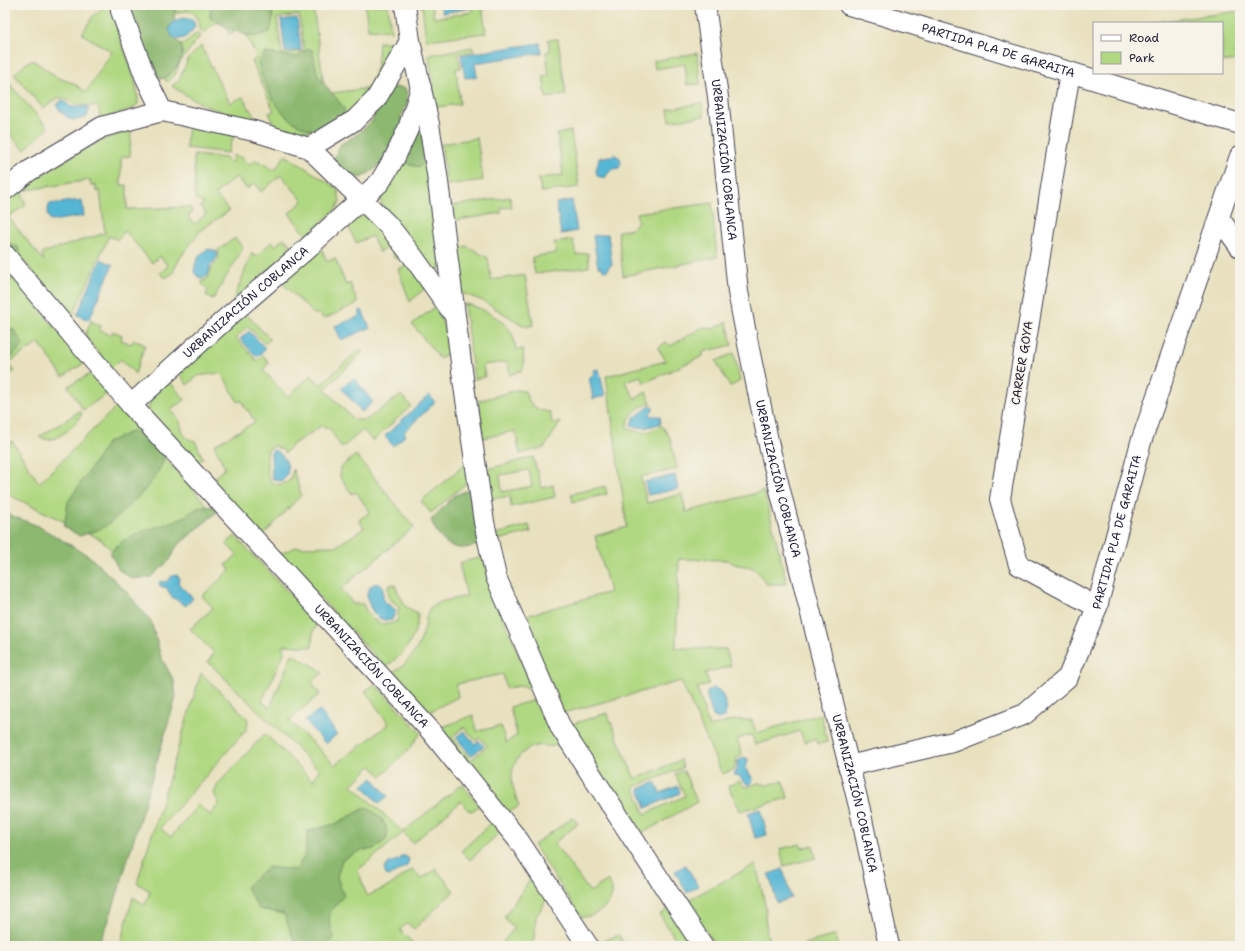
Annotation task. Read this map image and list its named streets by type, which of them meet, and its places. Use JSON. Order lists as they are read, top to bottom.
{
  "streets": {
    "street": ["PARTIDA PLA DE GARAITA", "URBANIZACIÓN COBLANCA", "CARRER GOYA"]
  },
  "crossings": [
    ["PARTIDA PLA DE GARAITA", "URBANIZACIÓN COBLANCA"],
    ["PARTIDA PLA DE GARAITA", "CARRER GOYA"]
  ],
  "legend": ["Road", "Park"]
}
